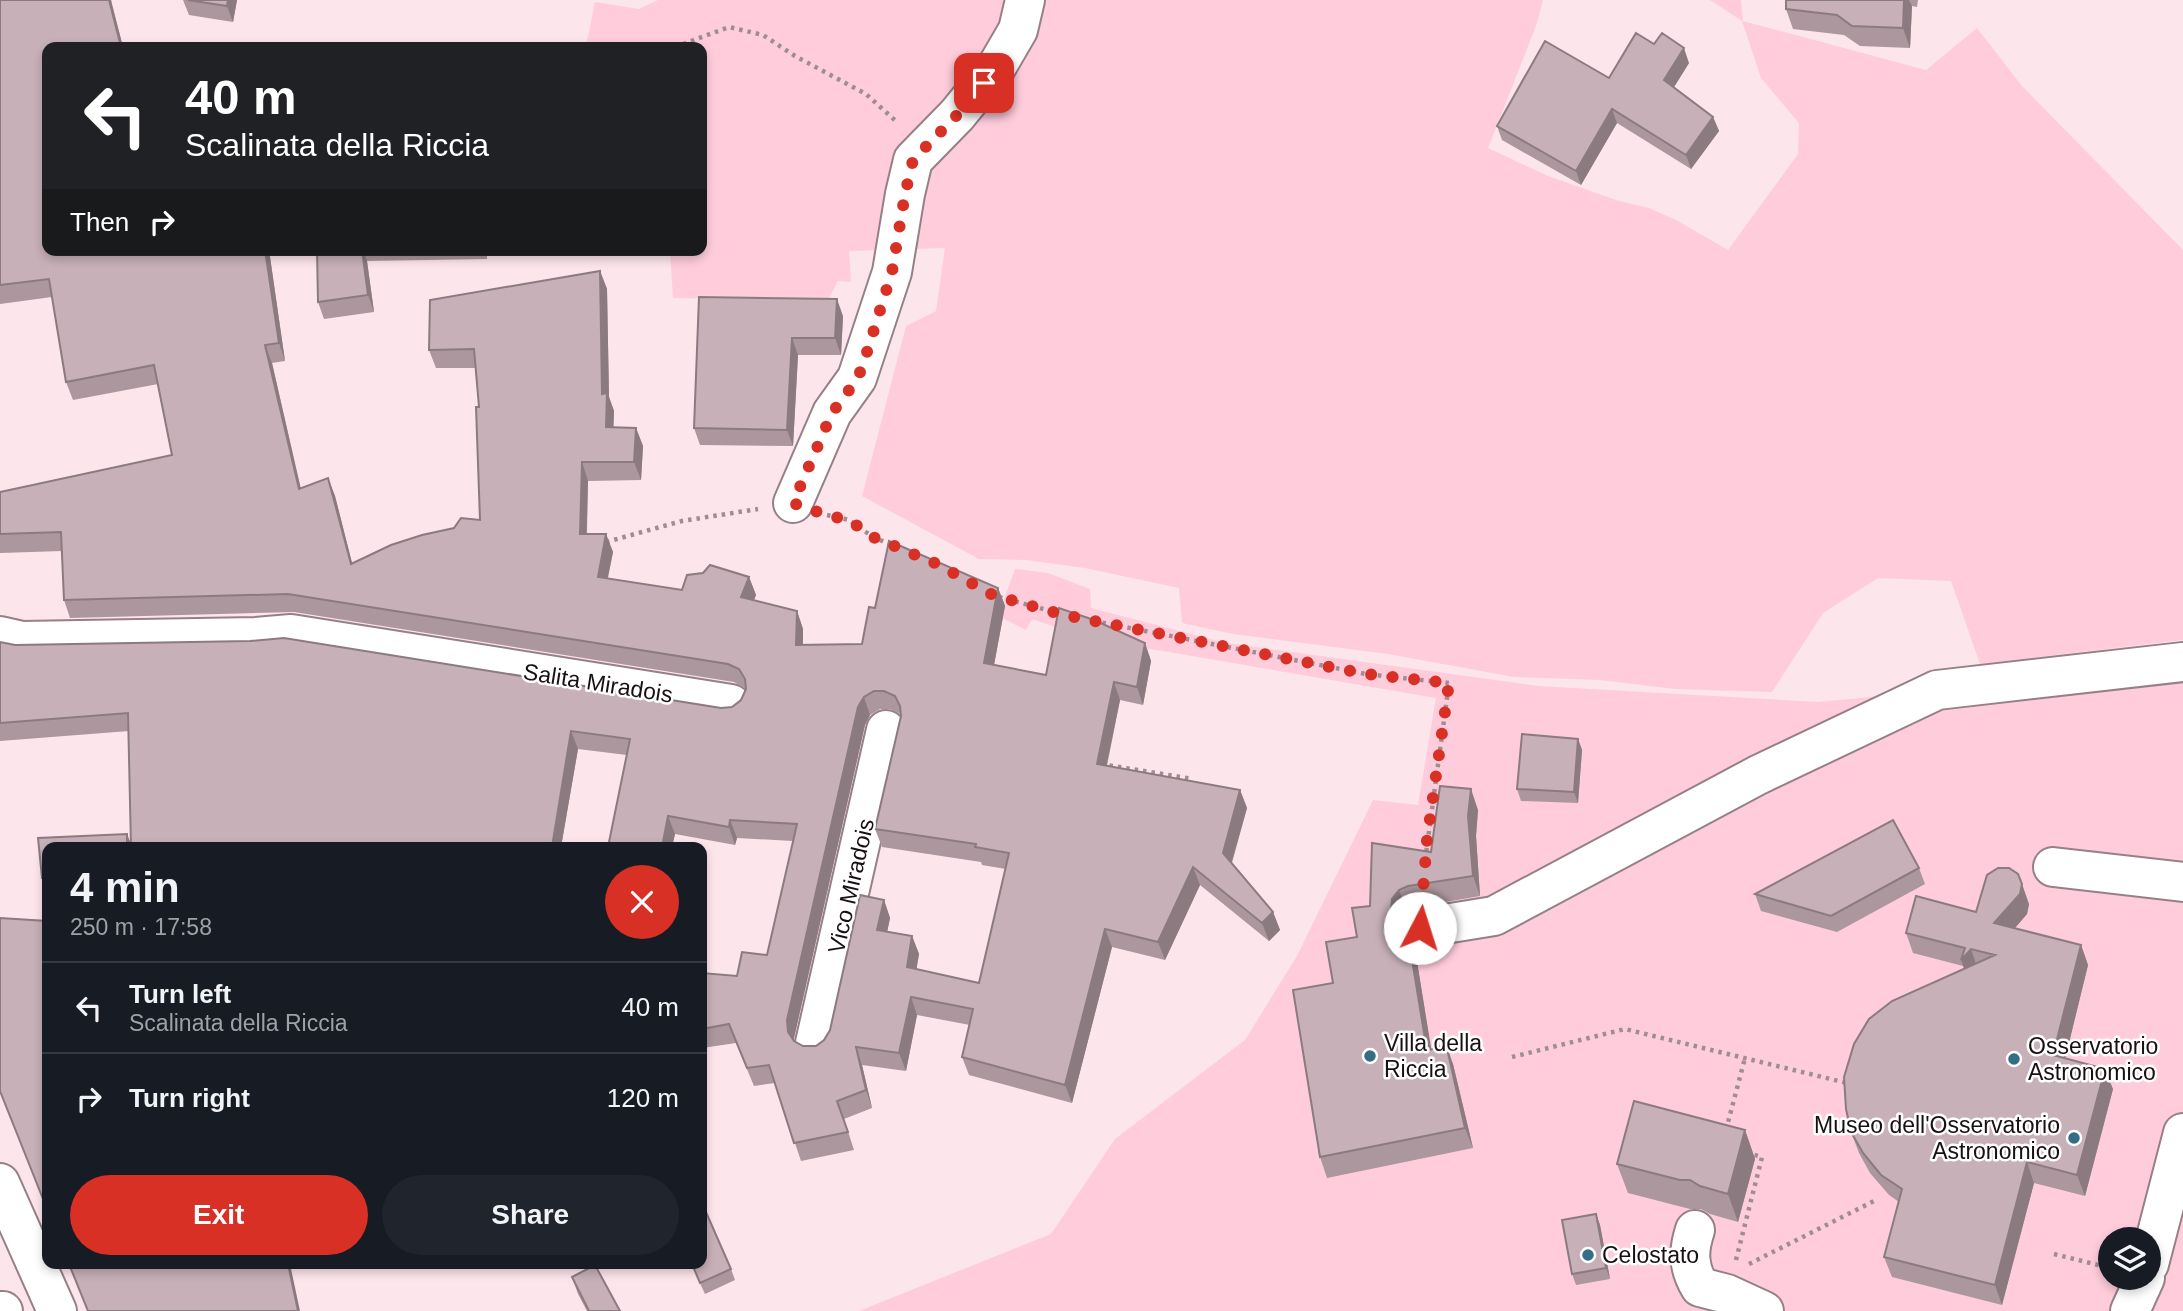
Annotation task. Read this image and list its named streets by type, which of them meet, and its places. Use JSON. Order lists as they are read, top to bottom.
{
  "streets": {
    "street": ["Salita Miradois", "Vico Miradois"]
  },
  "places": [
    "Villa della Riccia",
    "Osservatorio Astronomico",
    "Museo dell'Osservatorio Astronomico",
    "Celostato"
  ],
  "page": {
    "turn": ["40 m", "Scalinata della Riccia"],
    "then": "Then",
    "heading": ["4 min", "250 m · 17:58"],
    "list": [
      {
        "name": "Turn left",
        "note": "Scalinata della Riccia",
        "value": "40 m"
      },
      {
        "name": "Turn right",
        "value": "120 m"
      }
    ],
    "buttons": ["Exit", "Share"]
  }
}
